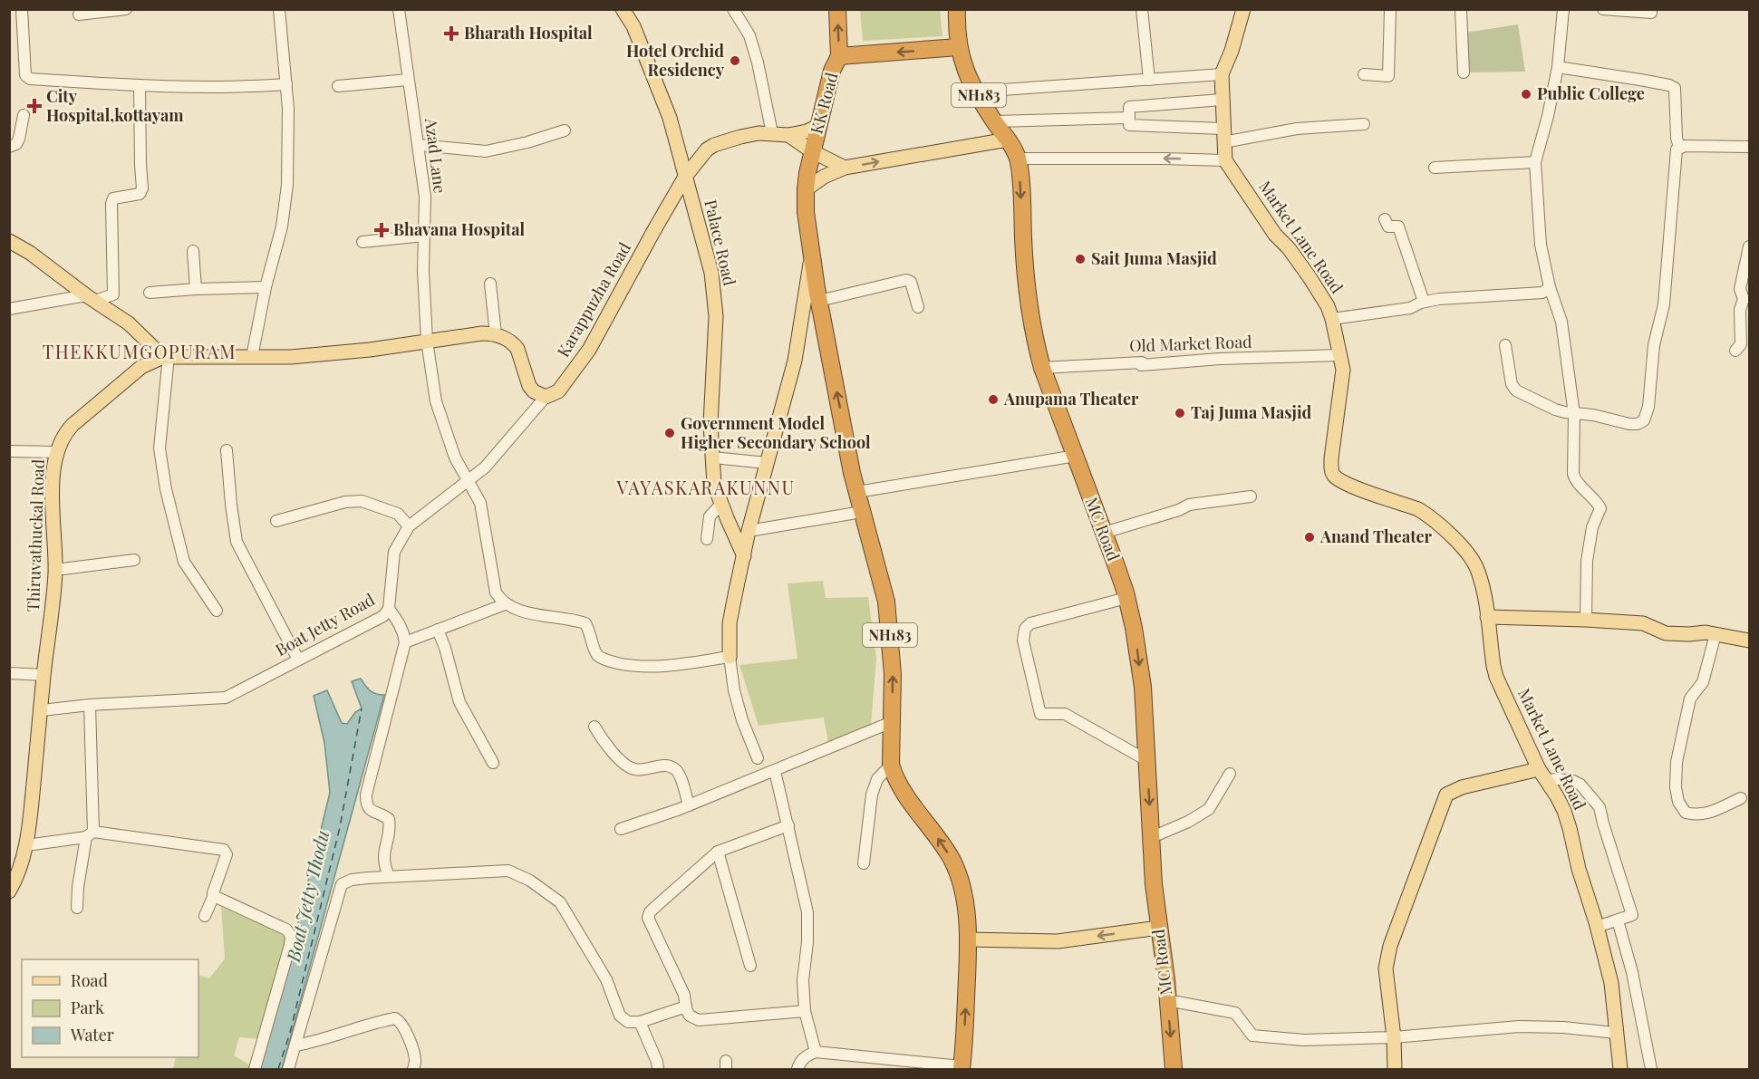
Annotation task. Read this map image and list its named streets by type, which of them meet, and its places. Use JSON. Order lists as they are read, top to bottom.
{
  "streets": {
    "highway": ["NH183", "KK Road", "MC Road"],
    "main road": [
      "Market Lane Road",
      "Palace Road",
      "Karappuzha Road",
      "Thiruvathuckal Road"
    ],
    "street": ["Azad Lane", "Old Market Road", "Boat Jetty Road"]
  },
  "crossings": [
    ["NH183", "KK Road"],
    ["NH183", "Karappuzha Road"],
    ["KK Road", "Karappuzha Road"],
    ["Azad Lane", "Boat Jetty Road"],
    ["Market Lane Road", "Old Market Road"],
    ["Palace Road", "Karappuzha Road"],
    ["Karappuzha Road", "Boat Jetty Road"],
    ["Old Market Road", "MC Road"],
    ["Thiruvathuckal Road", "Boat Jetty Road"]
  ],
  "one_way": ["MC Road"],
  "districts": ["THEKKUMGOPURAM", "VAYASKARAKUNNU"],
  "water": ["Boat Jetty Thodu"],
  "places": {
    "health": ["Bharath Hospital", "City Hospital,kottayam", "Bhavana Hospital"],
    "other": [
      "Hotel Orchid Residency",
      "Public College",
      "Sait Juma Masjid",
      "Anupama Theater",
      "Taj Juma Masjid",
      "Government Model Higher Secondary School",
      "Anand Theater"
    ]
  },
  "legend": ["Road", "Park", "Water"]
}
